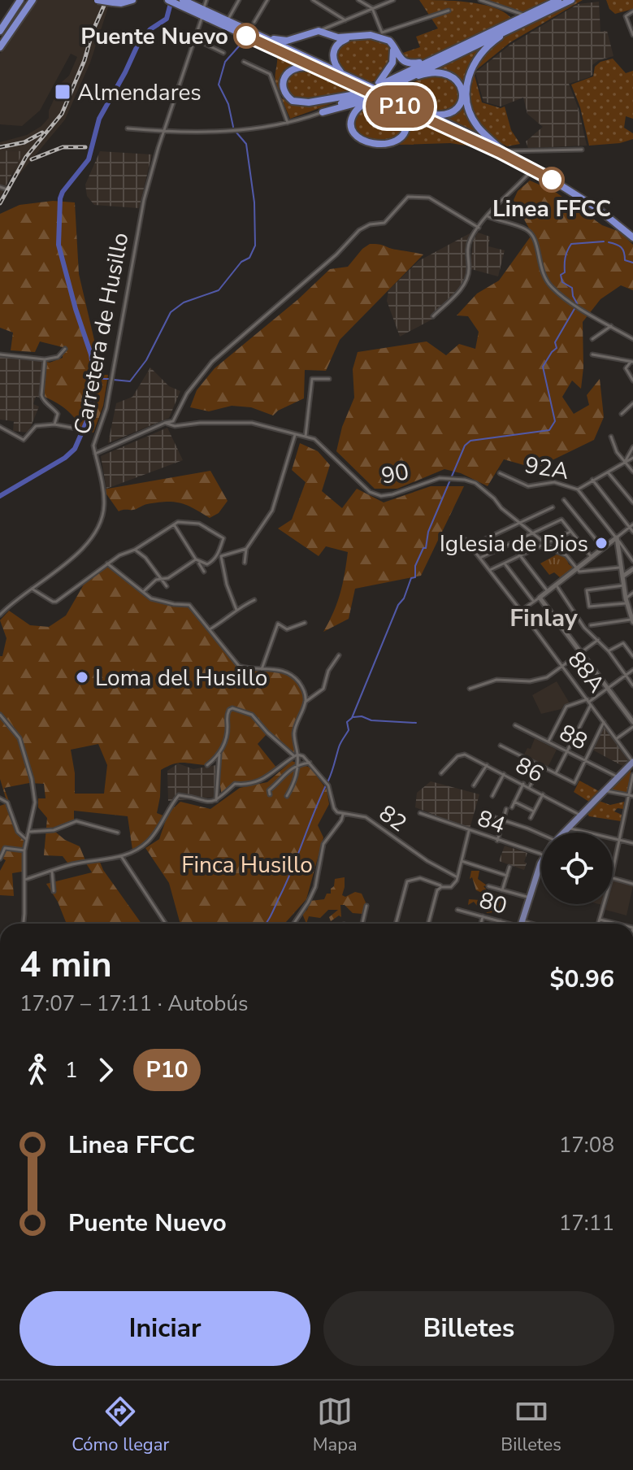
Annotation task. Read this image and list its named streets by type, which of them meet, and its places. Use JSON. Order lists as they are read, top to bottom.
{
  "streets": {
    "street": [
      "Carretera de Husillo",
      "92A",
      "90",
      "88A",
      "88",
      "86",
      "82",
      "84",
      "80"
    ]
  },
  "districts": ["Finlay"],
  "parks": ["Finca Husillo"],
  "places": {
    "other": [
      "Puente Nuevo",
      "Linea FFCC",
      "Iglesia de Dios",
      "Loma del Husillo"
    ],
    "transit": ["Almendares"]
  },
  "lines": ["bus line P10"],
  "page": {
    "on_map": "P10",
    "heading": ["4 min", "17:07 – 17:11 · Autobús", "$0.96"],
    "legs": ["1", "P10"],
    "list": [
      {
        "name": "Linea FFCC",
        "value": "17:08"
      },
      {
        "name": "Puente Nuevo",
        "value": "17:11"
      }
    ],
    "buttons": ["Iniciar", "Billetes"],
    "tabs": ["Cómo llegar", "Mapa", "Billetes"]
  }
}
